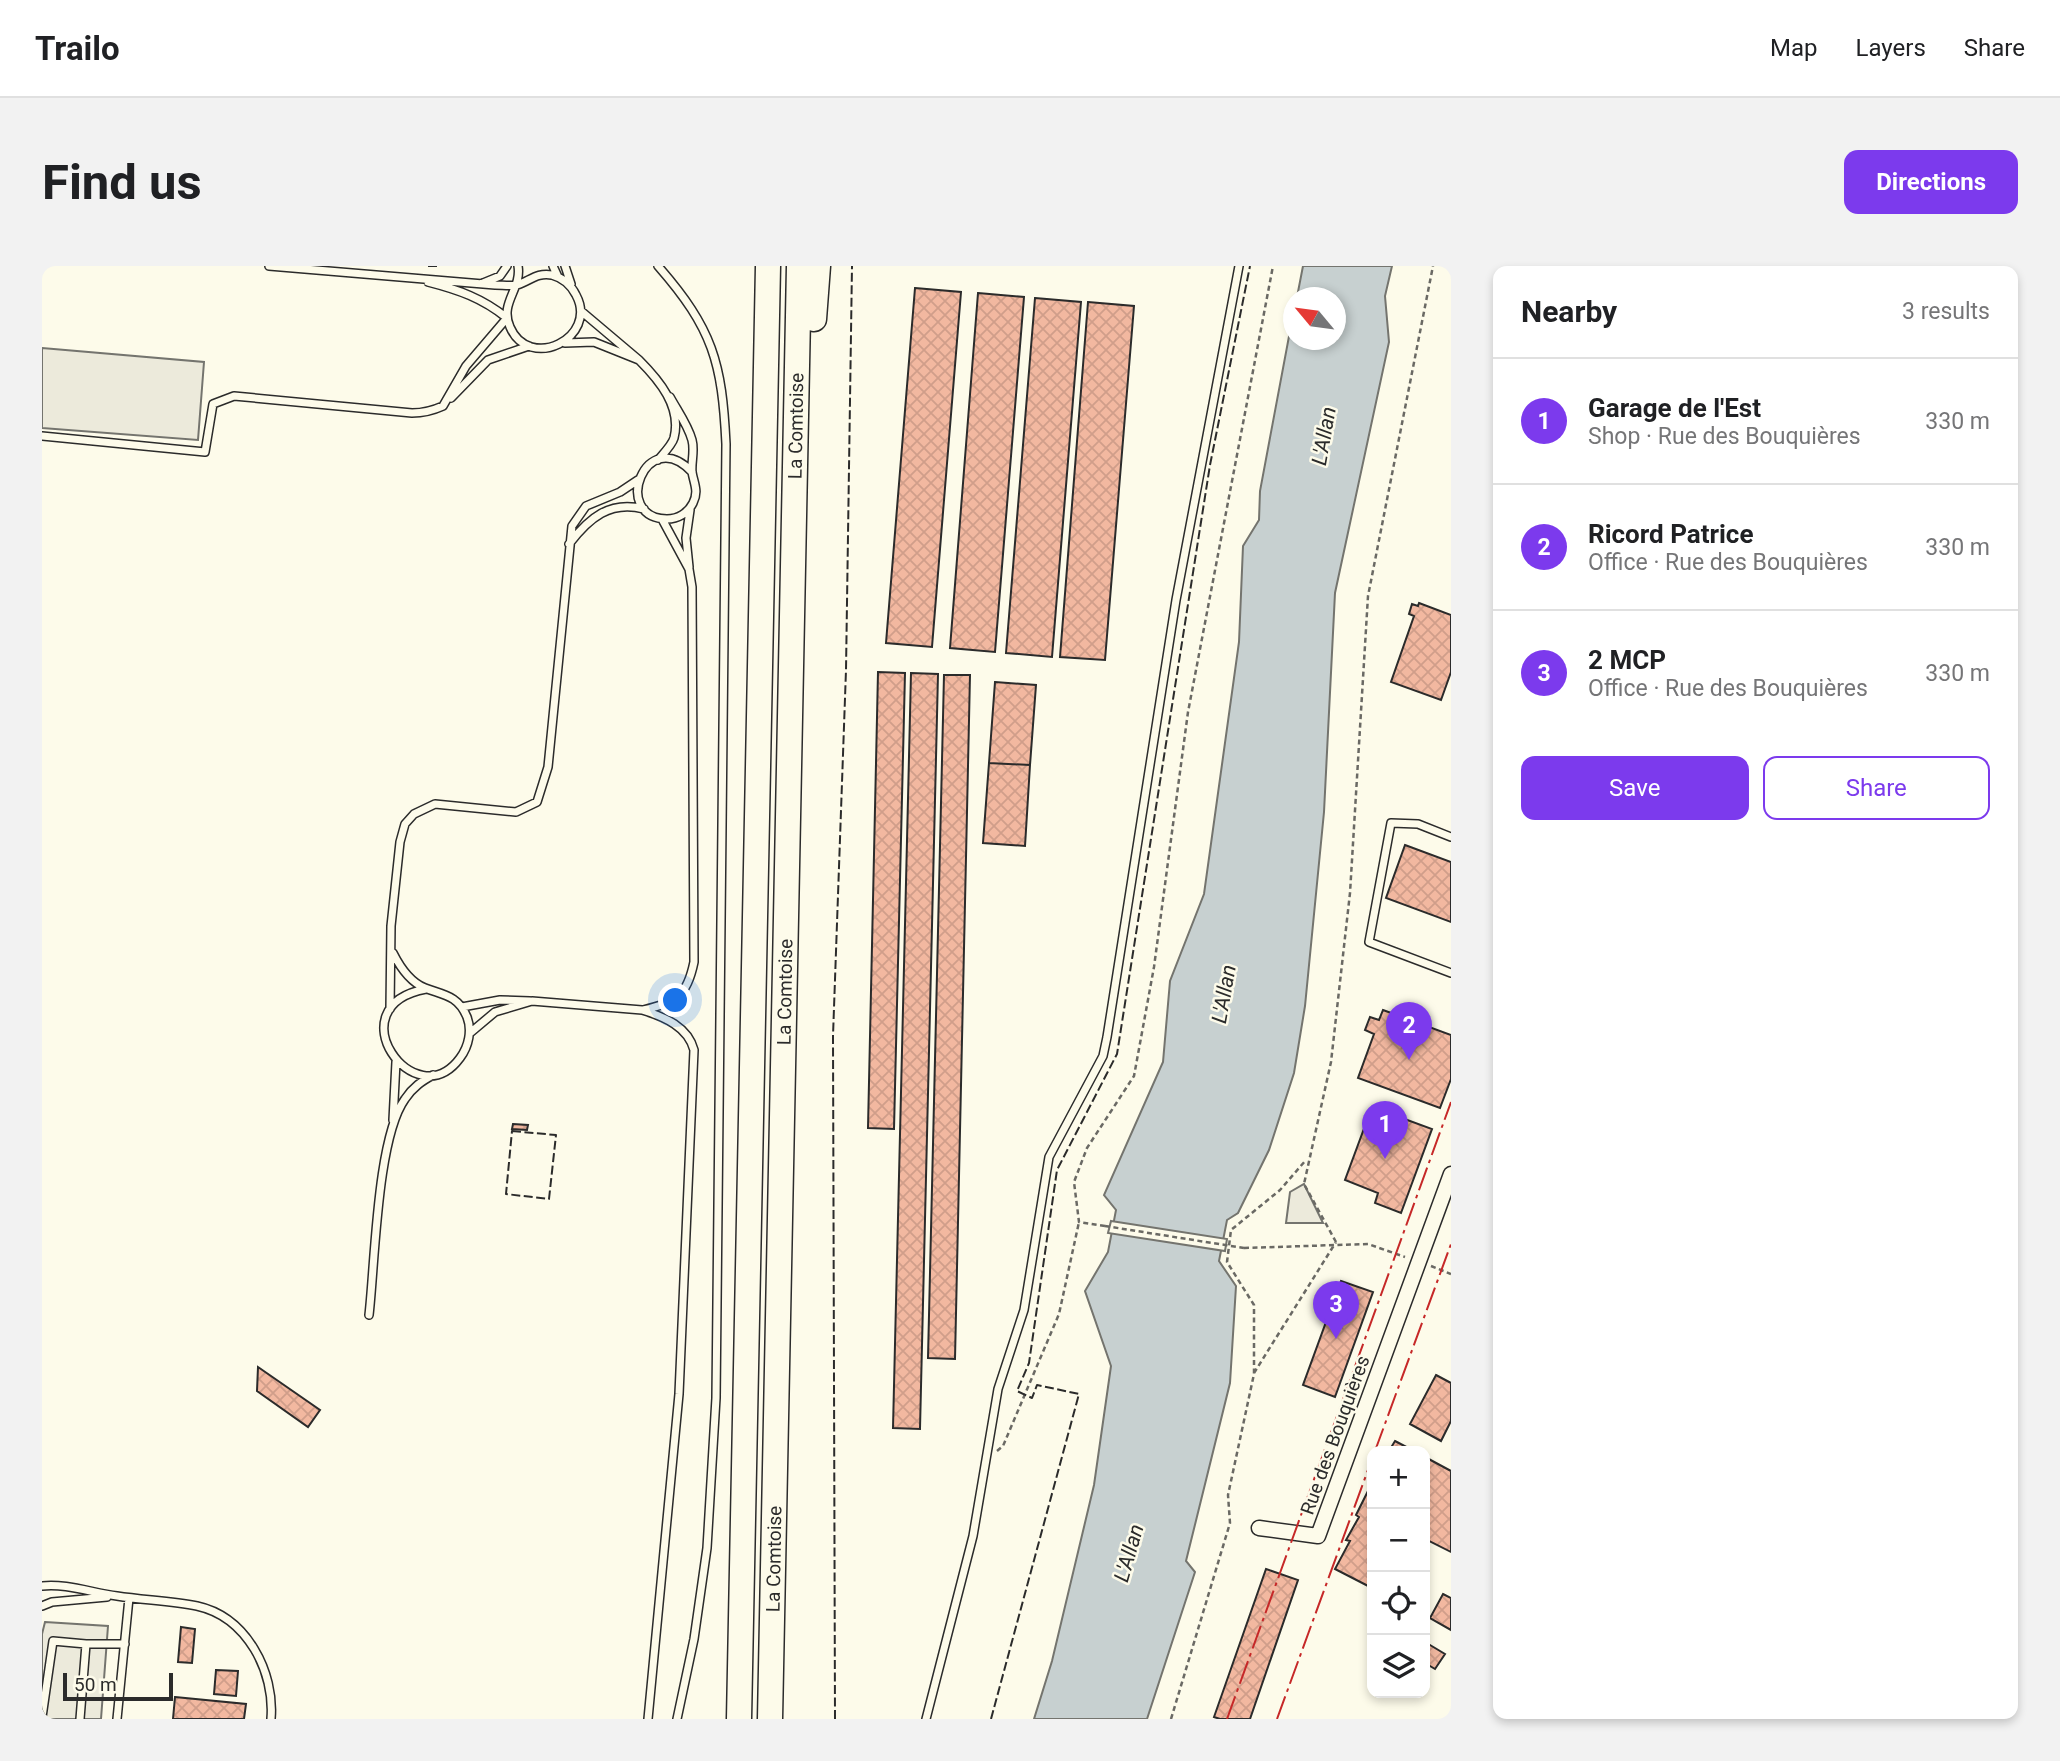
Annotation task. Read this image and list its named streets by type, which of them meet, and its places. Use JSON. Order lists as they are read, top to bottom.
{
  "streets": {
    "highway": ["La Comtoise"],
    "street": ["Rue des Bouquières"]
  },
  "water": ["L'Allan"],
  "scale_bar": "50 m",
  "north": "top left",
  "page": {
    "header": "Trailo",
    "nav": ["Map", "Layers", "Share"],
    "buttons": [
      "Directions",
      ["Save", "Share"]
    ],
    "title": "Find us",
    "heading": ["Nearby", "3 results"],
    "list": [
      {
        "mark": "1",
        "name": "Garage de l'Est",
        "note": "Shop · Rue des Bouquières",
        "value": "330 m"
      },
      {
        "mark": "2",
        "name": "Ricord Patrice",
        "note": "Office · Rue des Bouquières",
        "value": "330 m"
      },
      {
        "mark": "3",
        "name": "2 MCP",
        "note": "Office · Rue des Bouquières",
        "value": "330 m"
      }
    ],
    "pins": ["2", "1", "3"],
    "map_buttons": ["+", "−"],
    "scale": "50 m"
  }
}
